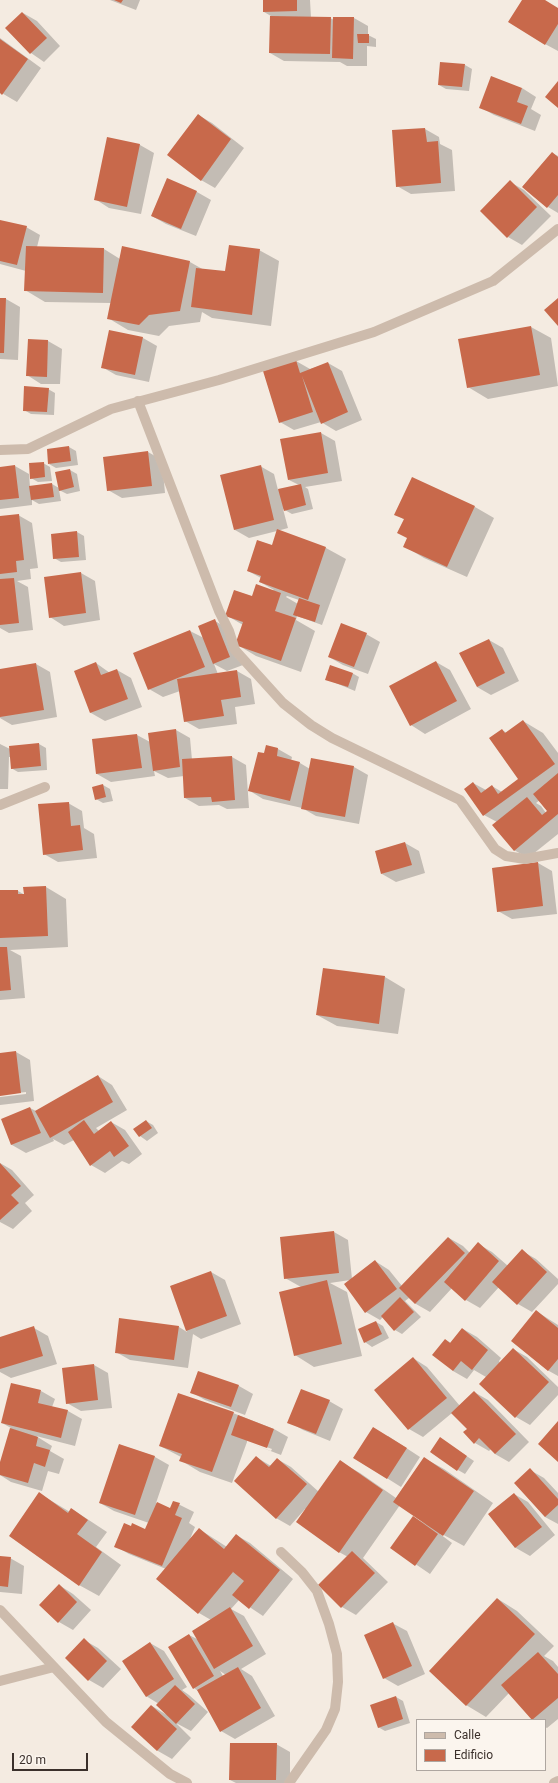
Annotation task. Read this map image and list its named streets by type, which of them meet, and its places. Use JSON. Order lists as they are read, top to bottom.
{
  "legend": ["Calle", "Edificio"],
  "scale_bar": "20 m"
}
